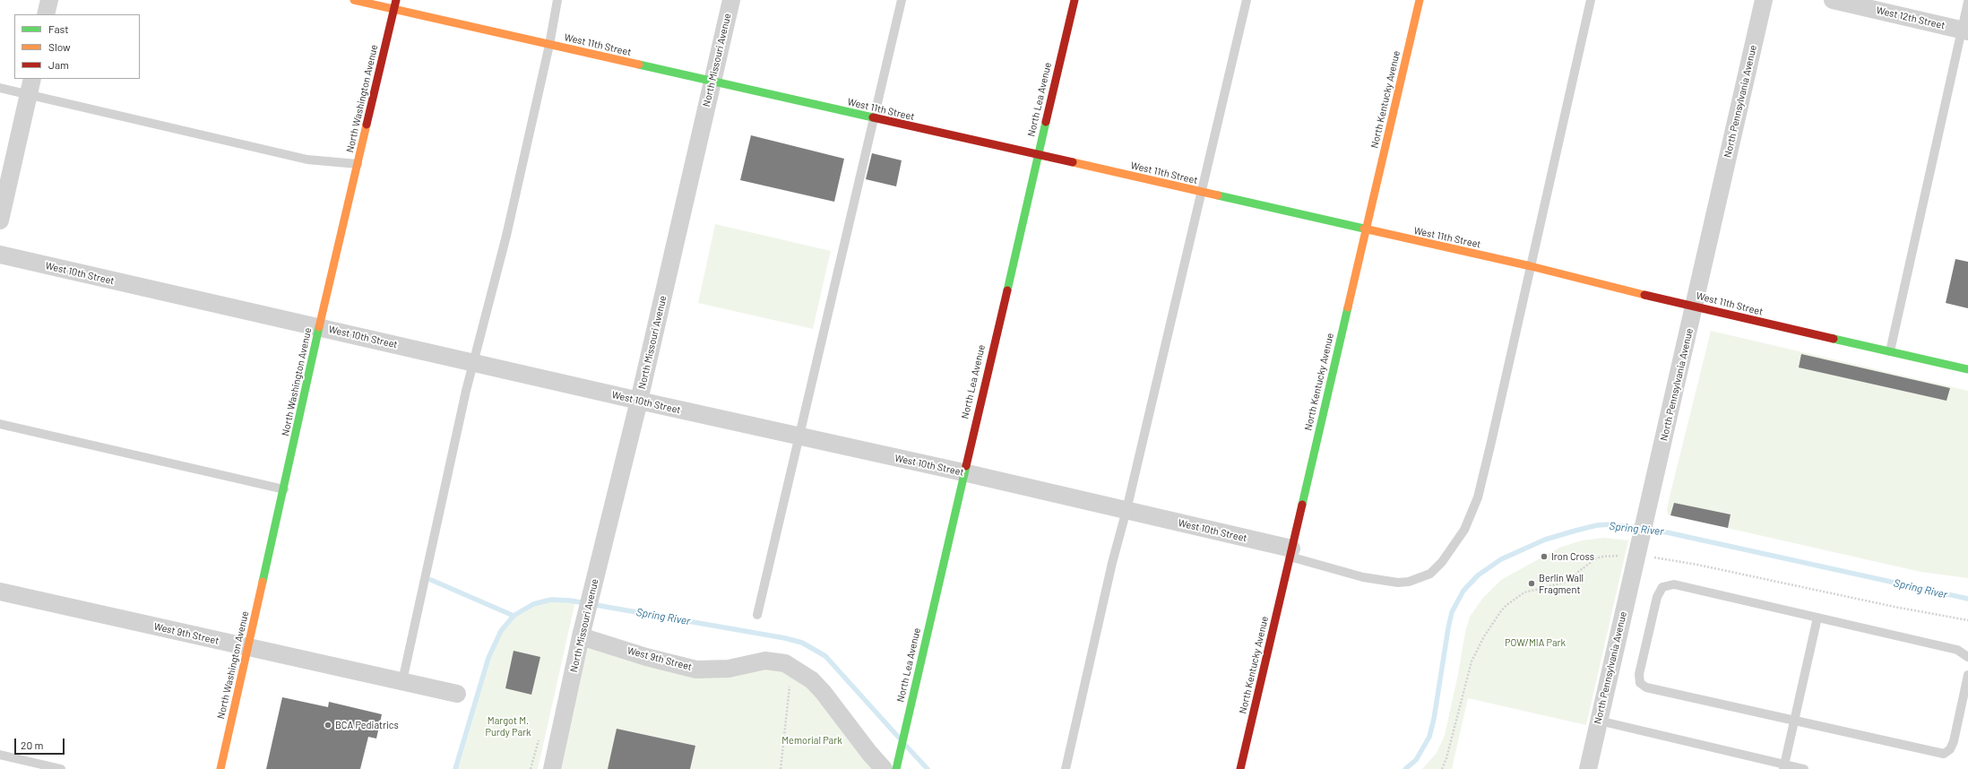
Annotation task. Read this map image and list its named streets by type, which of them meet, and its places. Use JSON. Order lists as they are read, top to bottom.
{
  "streets": {
    "street": [
      "West 12th Street",
      "West 11th Street",
      "North Missouri Avenue",
      "North Washington Avenue",
      "North Lea Avenue",
      "North Kentucky Avenue",
      "North Pennsylvania Avenue",
      "West 10th Street",
      "West 9th Street"
    ]
  },
  "crossings": [
    ["West 11th Street", "North Missouri Avenue"],
    ["West 11th Street", "North Washington Avenue"],
    ["West 11th Street", "North Lea Avenue"],
    ["West 11th Street", "North Kentucky Avenue"],
    ["West 11th Street", "North Pennsylvania Avenue"],
    ["North Missouri Avenue", "West 10th Street"],
    ["North Missouri Avenue", "West 9th Street"],
    ["North Washington Avenue", "West 10th Street"],
    ["North Washington Avenue", "West 9th Street"],
    ["North Lea Avenue", "West 10th Street"],
    ["North Lea Avenue", "West 9th Street"],
    ["North Kentucky Avenue", "West 10th Street"]
  ],
  "water": ["Spring River"],
  "parks": ["POW/MIA Park", "Margot M. Purdy Park", "Memorial Park"],
  "places": ["Iron Cross", "Berlin Wall Fragment", "BCA Pediatrics"],
  "legend": ["Fast", "Slow", "Jam"],
  "scale_bar": "20 m"
}
